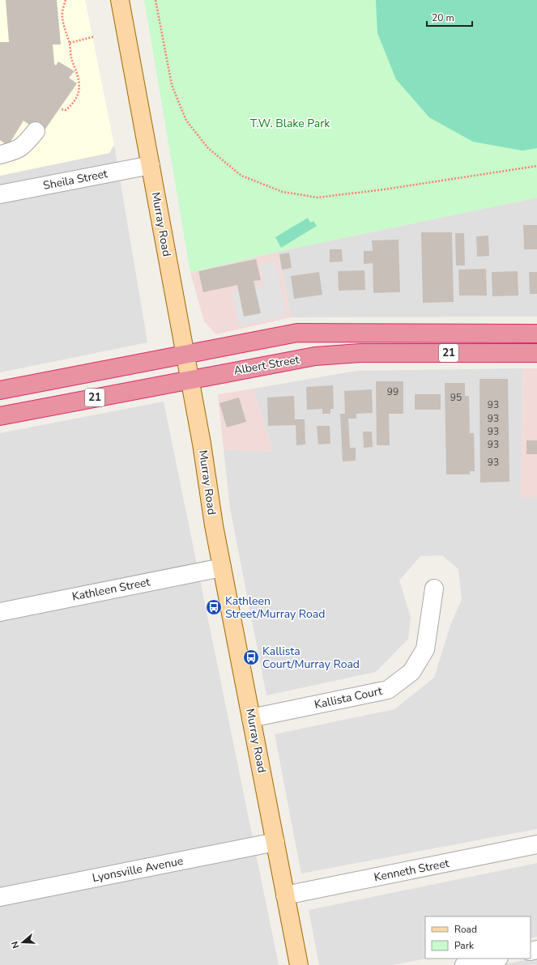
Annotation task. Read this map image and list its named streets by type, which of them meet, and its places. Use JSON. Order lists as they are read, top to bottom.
{
  "streets": {
    "highway": ["21", "Albert Street"],
    "main road": ["Murray Road"],
    "street": [
      "Sheila Street",
      "Kathleen Street",
      "Kallista Court",
      "Lyonsville Avenue",
      "Kenneth Street"
    ]
  },
  "crossings": [
    ["Sheila Street", "Murray Road"],
    ["Murray Road", "21"],
    ["Murray Road", "Albert Street"],
    ["Murray Road", "Kathleen Street"],
    ["Murray Road", "Kallista Court"],
    ["Murray Road", "Lyonsville Avenue"],
    ["Murray Road", "Kenneth Street"]
  ],
  "parks": ["T.W. Blake Park"],
  "places": {
    "bus stop": ["Kathleen Street/Murray Road", "Kallista Court/Murray Road"]
  },
  "house_numbers": [
    "99",
    "95",
    "93",
    "93",
    "93",
    "93",
    "93"
  ],
  "legend": ["Road", "Park"],
  "scale_bar": "20 m",
  "north": "left"
}
